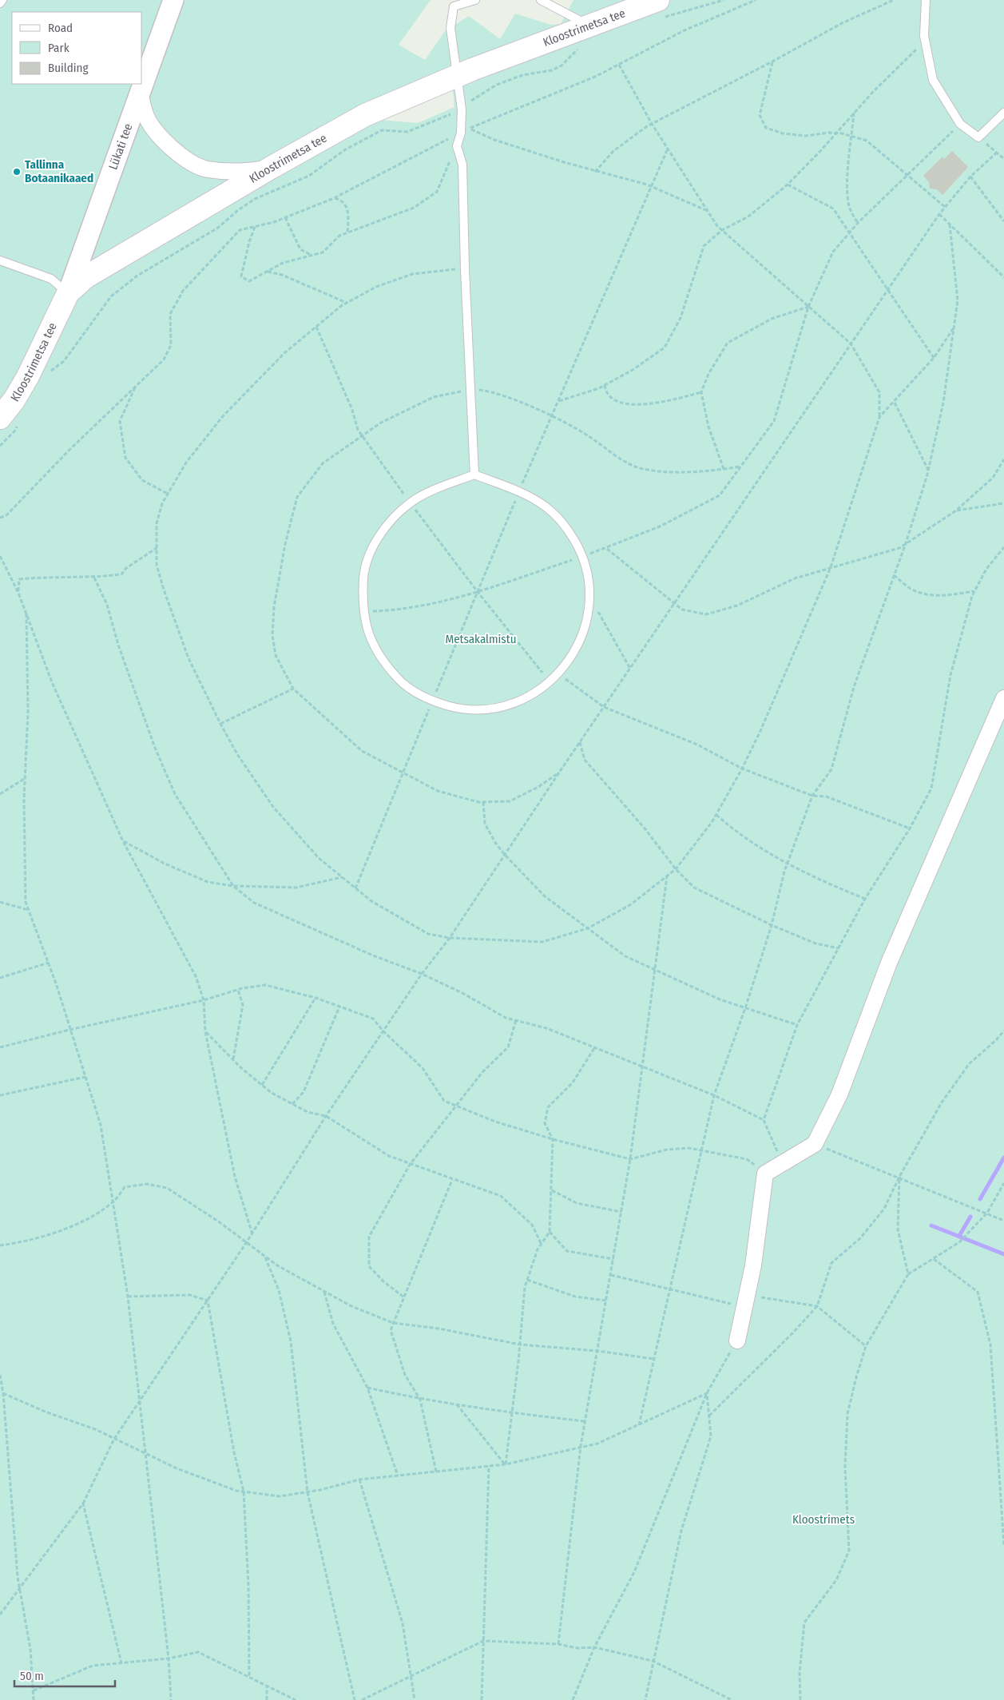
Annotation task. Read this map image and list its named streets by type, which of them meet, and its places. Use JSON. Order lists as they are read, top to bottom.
{
  "streets": {
    "main road": ["Kloostrimetsa tee"],
    "street": ["Lükati tee"]
  },
  "crossings": [
    ["Kloostrimetsa tee", "Lükati tee"]
  ],
  "parks": ["Metsakalmistu", "Kloostrimets"],
  "places": ["Tallinna Botaanikaaed"],
  "legend": ["Road", "Park", "Building"],
  "scale_bar": "50 m"
}
